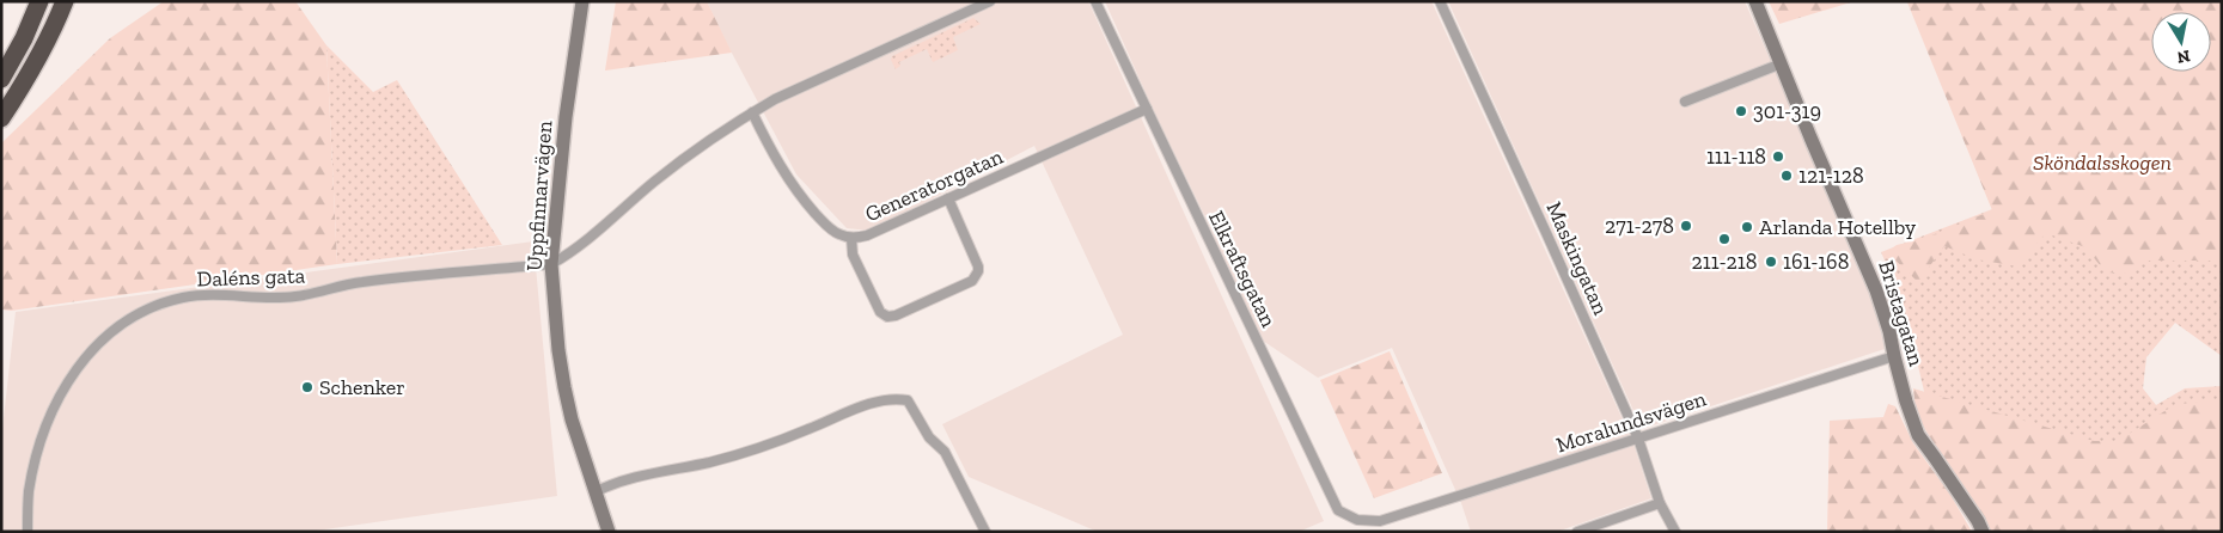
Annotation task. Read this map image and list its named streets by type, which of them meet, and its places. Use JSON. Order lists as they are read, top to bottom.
{
  "streets": {
    "street": [
      "Generatorgatan",
      "Uppfinnarvägen",
      "Maskingatan",
      "Elkraftsgatan",
      "Daléns gata",
      "Bristagatan",
      "Moralundsvägen"
    ]
  },
  "crossings": [
    ["Generatorgatan", "Elkraftsgatan"],
    ["Uppfinnarvägen", "Daléns gata"],
    ["Maskingatan", "Moralundsvägen"],
    ["Elkraftsgatan", "Moralundsvägen"],
    ["Bristagatan", "Moralundsvägen"]
  ],
  "parks": ["Sköndalsskogen"],
  "places": [
    "301-319",
    "111-118",
    "121-128",
    "271-278",
    "Arlanda Hotellby",
    "211-218",
    "161-168",
    "Schenker"
  ],
  "north": "bottom"
}
